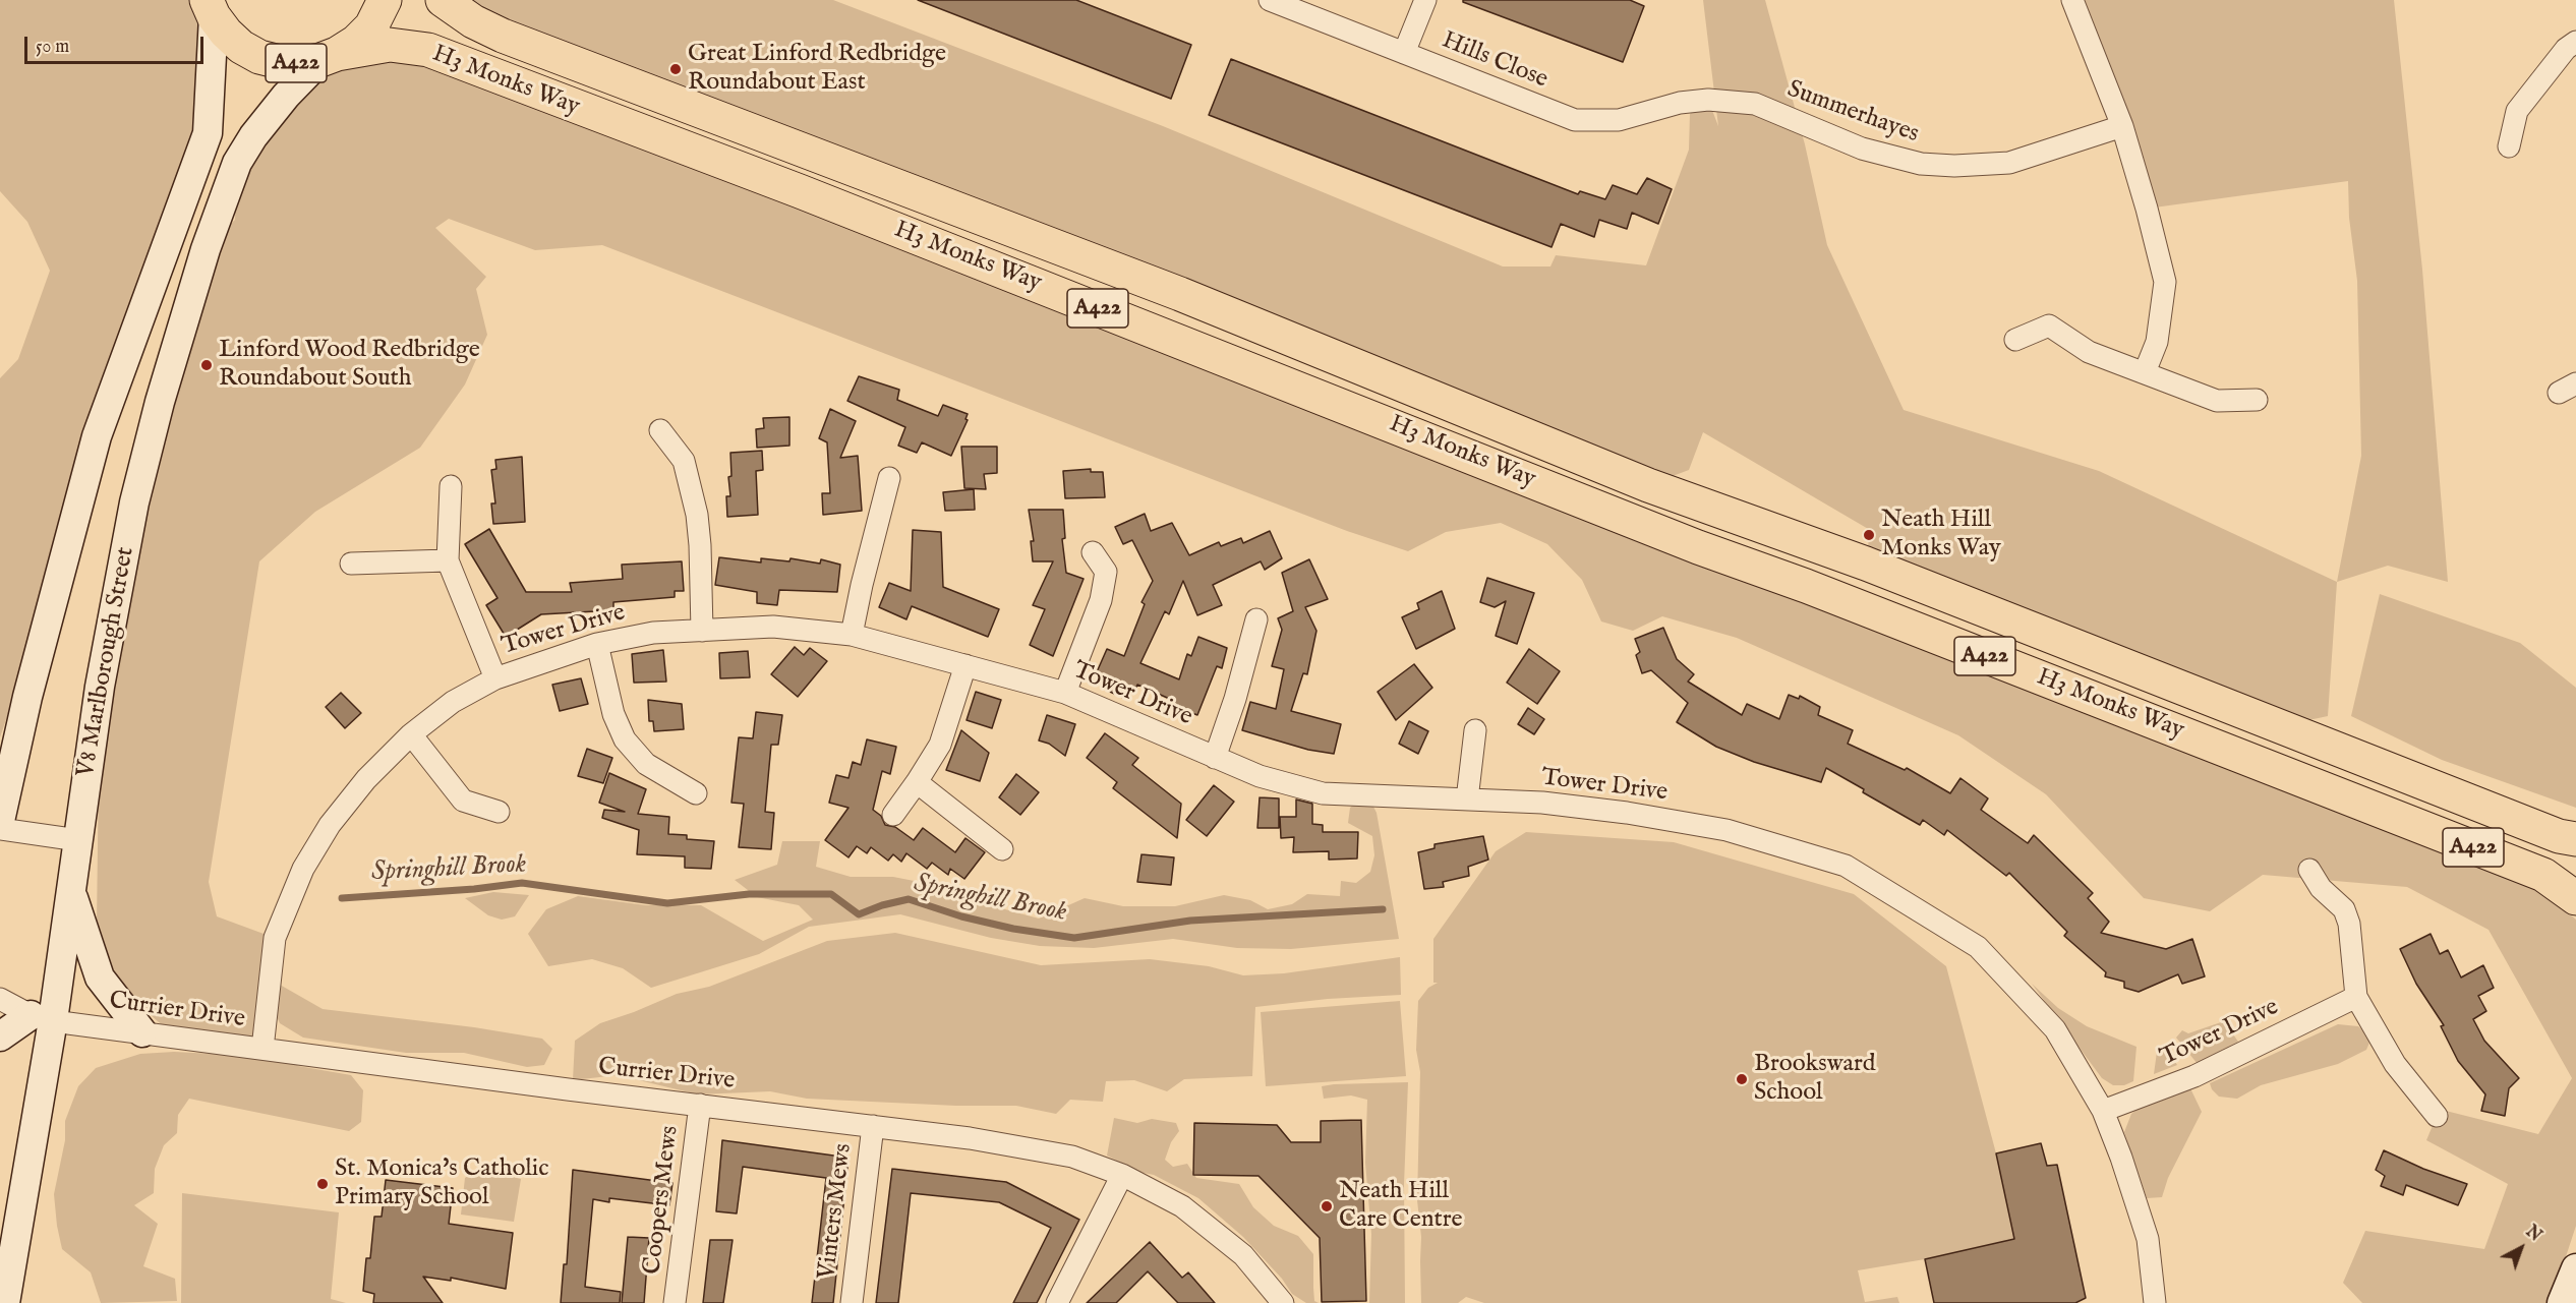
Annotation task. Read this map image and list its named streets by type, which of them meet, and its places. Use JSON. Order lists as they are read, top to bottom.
{
  "streets": {
    "main road": ["A422", "H3 Monks Way", "V8 Marlborough Street"],
    "street": [
      "Hills Close",
      "Summerhayes",
      "Tower Drive",
      "Currier Drive",
      "Coopers Mews",
      "Vinters Mews"
    ]
  },
  "crossings": [
    ["Hills Close", "Summerhayes"],
    ["A422", "H3 Monks Way"],
    ["A422", "V8 Marlborough Street"],
    ["H3 Monks Way", "V8 Marlborough Street"],
    ["Tower Drive", "Currier Drive"],
    ["V8 Marlborough Street", "Currier Drive"],
    ["Currier Drive", "Coopers Mews"],
    ["Currier Drive", "Vinters Mews"]
  ],
  "water": ["Springhill Brook"],
  "places": [
    "Great Linford Redbridge Roundabout East",
    "Linford Wood Redbridge Roundabout South",
    "Neath Hill Monks Way",
    "Brooksward School",
    "St. Monica's Catholic Primary School",
    "Neath Hill Care Centre"
  ],
  "scale_bar": "50 m",
  "north": "top right"
}
